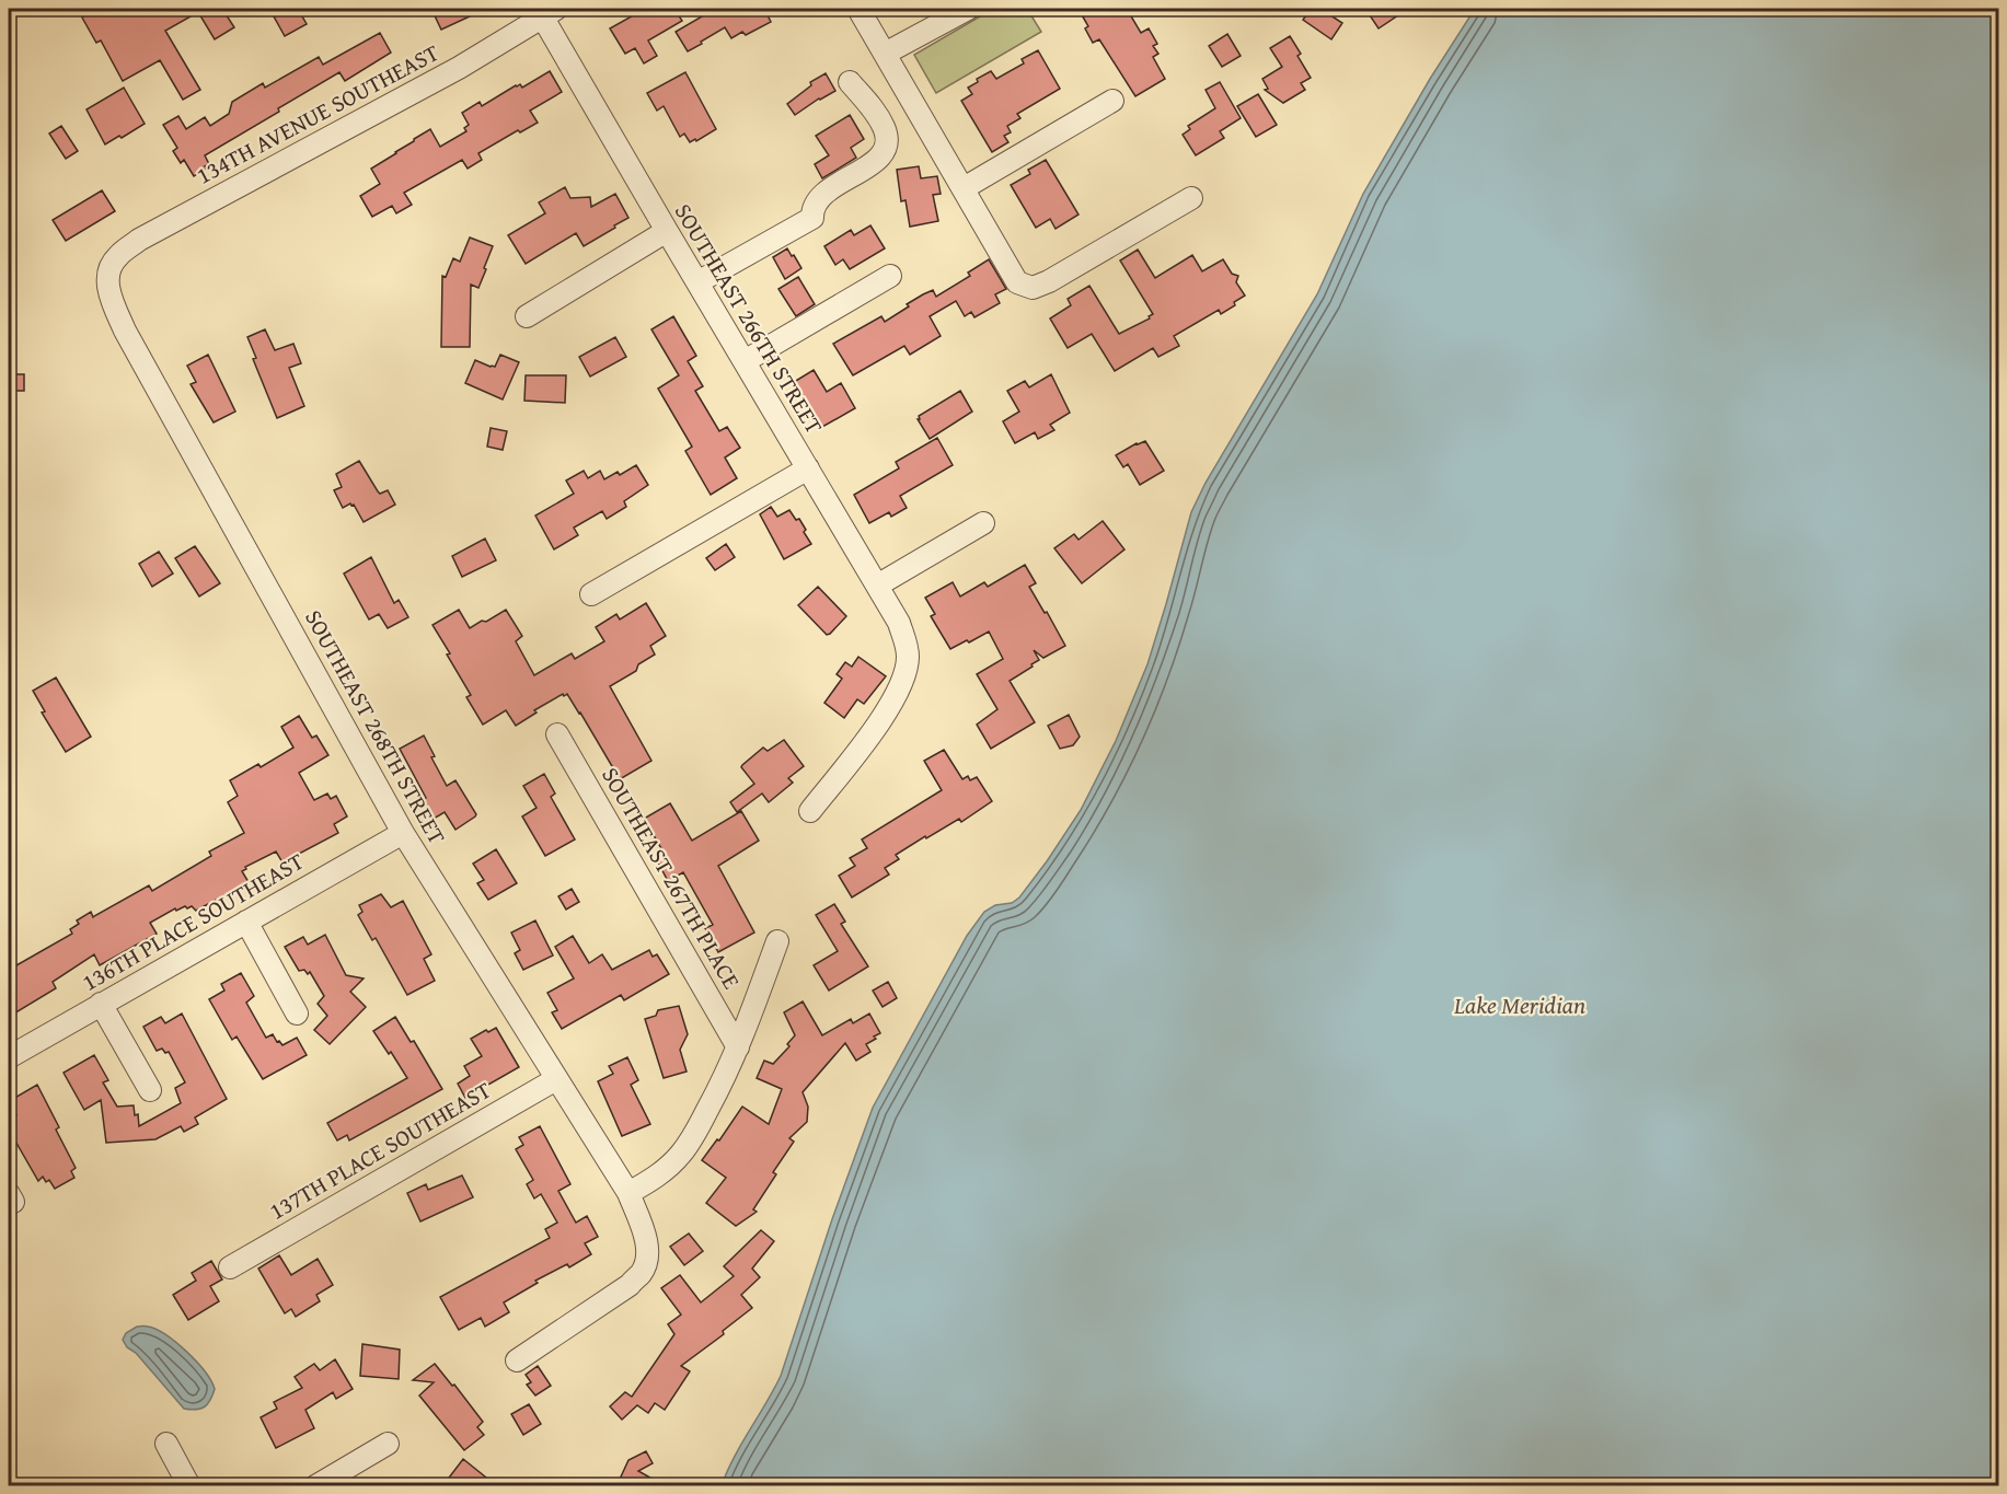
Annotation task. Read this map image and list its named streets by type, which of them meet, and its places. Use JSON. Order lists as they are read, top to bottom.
{
  "streets": {
    "street": [
      "134TH AVENUE SOUTHEAST",
      "SOUTHEAST 266TH STREET",
      "SOUTHEAST 268TH STREET",
      "SOUTHEAST 267TH PLACE",
      "136TH PLACE SOUTHEAST",
      "137TH PLACE SOUTHEAST"
    ]
  },
  "crossings": [
    ["134TH AVENUE SOUTHEAST", "SOUTHEAST 266TH STREET"],
    ["134TH AVENUE SOUTHEAST", "SOUTHEAST 268TH STREET"],
    ["SOUTHEAST 268TH STREET", "136TH PLACE SOUTHEAST"],
    ["SOUTHEAST 268TH STREET", "137TH PLACE SOUTHEAST"]
  ],
  "water": ["Lake Meridian"]
}
